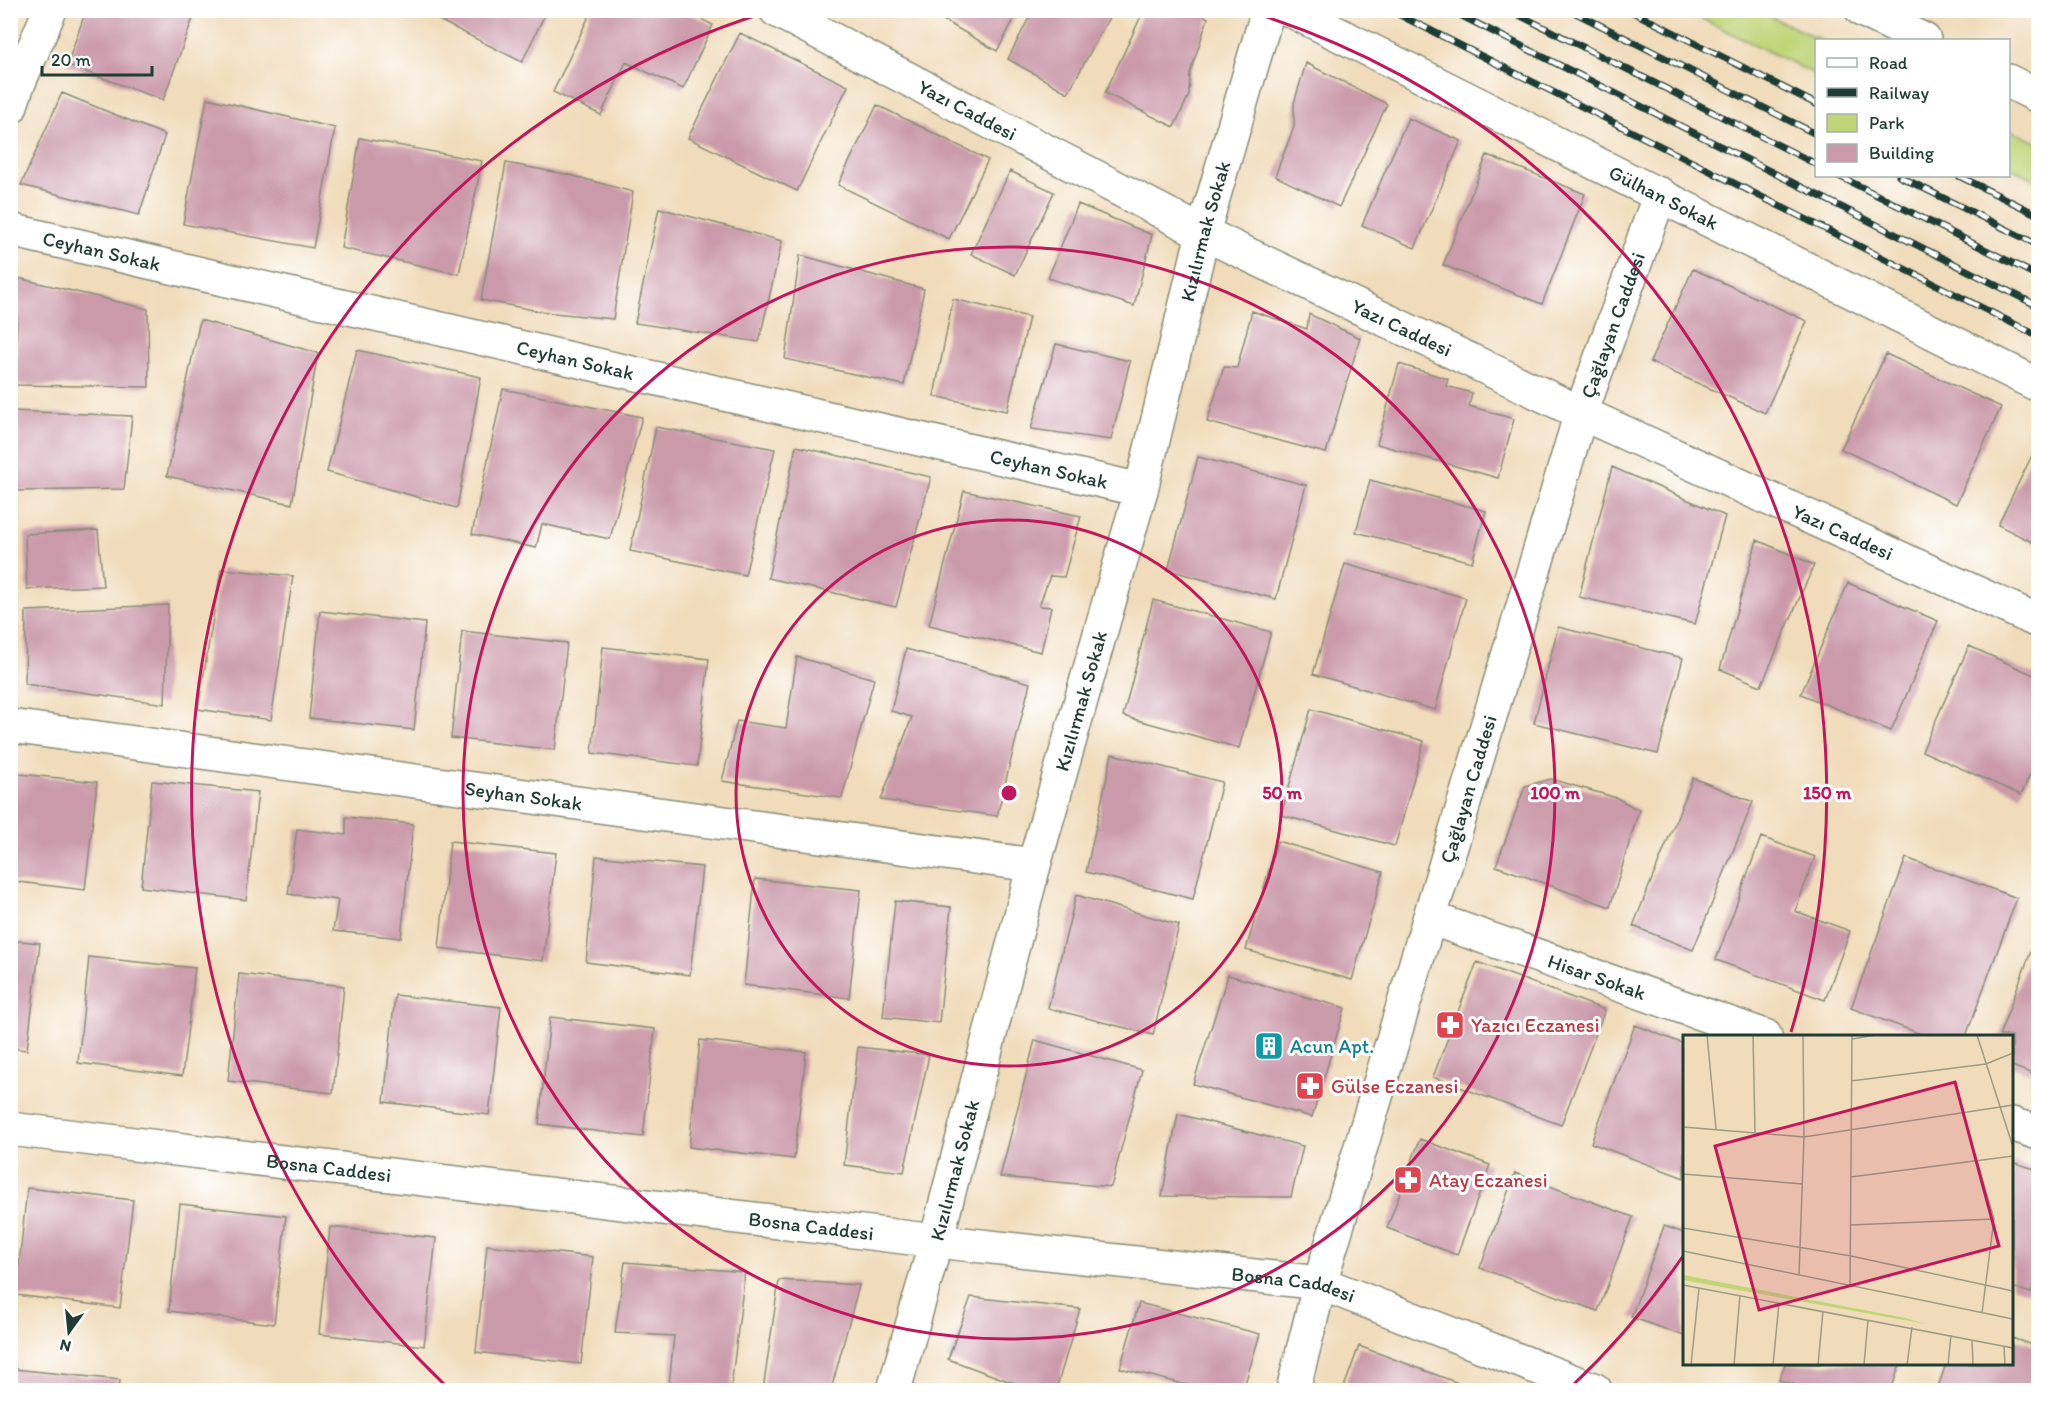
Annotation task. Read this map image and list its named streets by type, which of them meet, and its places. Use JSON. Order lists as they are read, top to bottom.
{
  "streets": {
    "street": [
      "Yazı Caddesi",
      "Gülhan Sokak",
      "Kızılırmak Sokak",
      "Ceyhan Sokak",
      "Çağlayan Caddesi",
      "Seyhan Sokak",
      "Hisar Sokak",
      "Bosna Caddesi"
    ]
  },
  "crossings": [
    ["Yazı Caddesi", "Kızılırmak Sokak"],
    ["Yazı Caddesi", "Çağlayan Caddesi"],
    ["Gülhan Sokak", "Çağlayan Caddesi"],
    ["Kızılırmak Sokak", "Ceyhan Sokak"],
    ["Kızılırmak Sokak", "Seyhan Sokak"],
    ["Kızılırmak Sokak", "Bosna Caddesi"],
    ["Çağlayan Caddesi", "Hisar Sokak"],
    ["Çağlayan Caddesi", "Bosna Caddesi"]
  ],
  "places": {
    "pharmacy": ["Yazıcı Eczanesi", "Gülse Eczanesi", "Atay Eczanesi"],
    "building": ["Acun Apt."]
  },
  "legend": [
    "Road",
    "Railway",
    "Park",
    "Building"
  ],
  "scale_bar": "20 m",
  "north": "bottom",
  "rings": ["50 m", "100 m", "150 m"]
}
